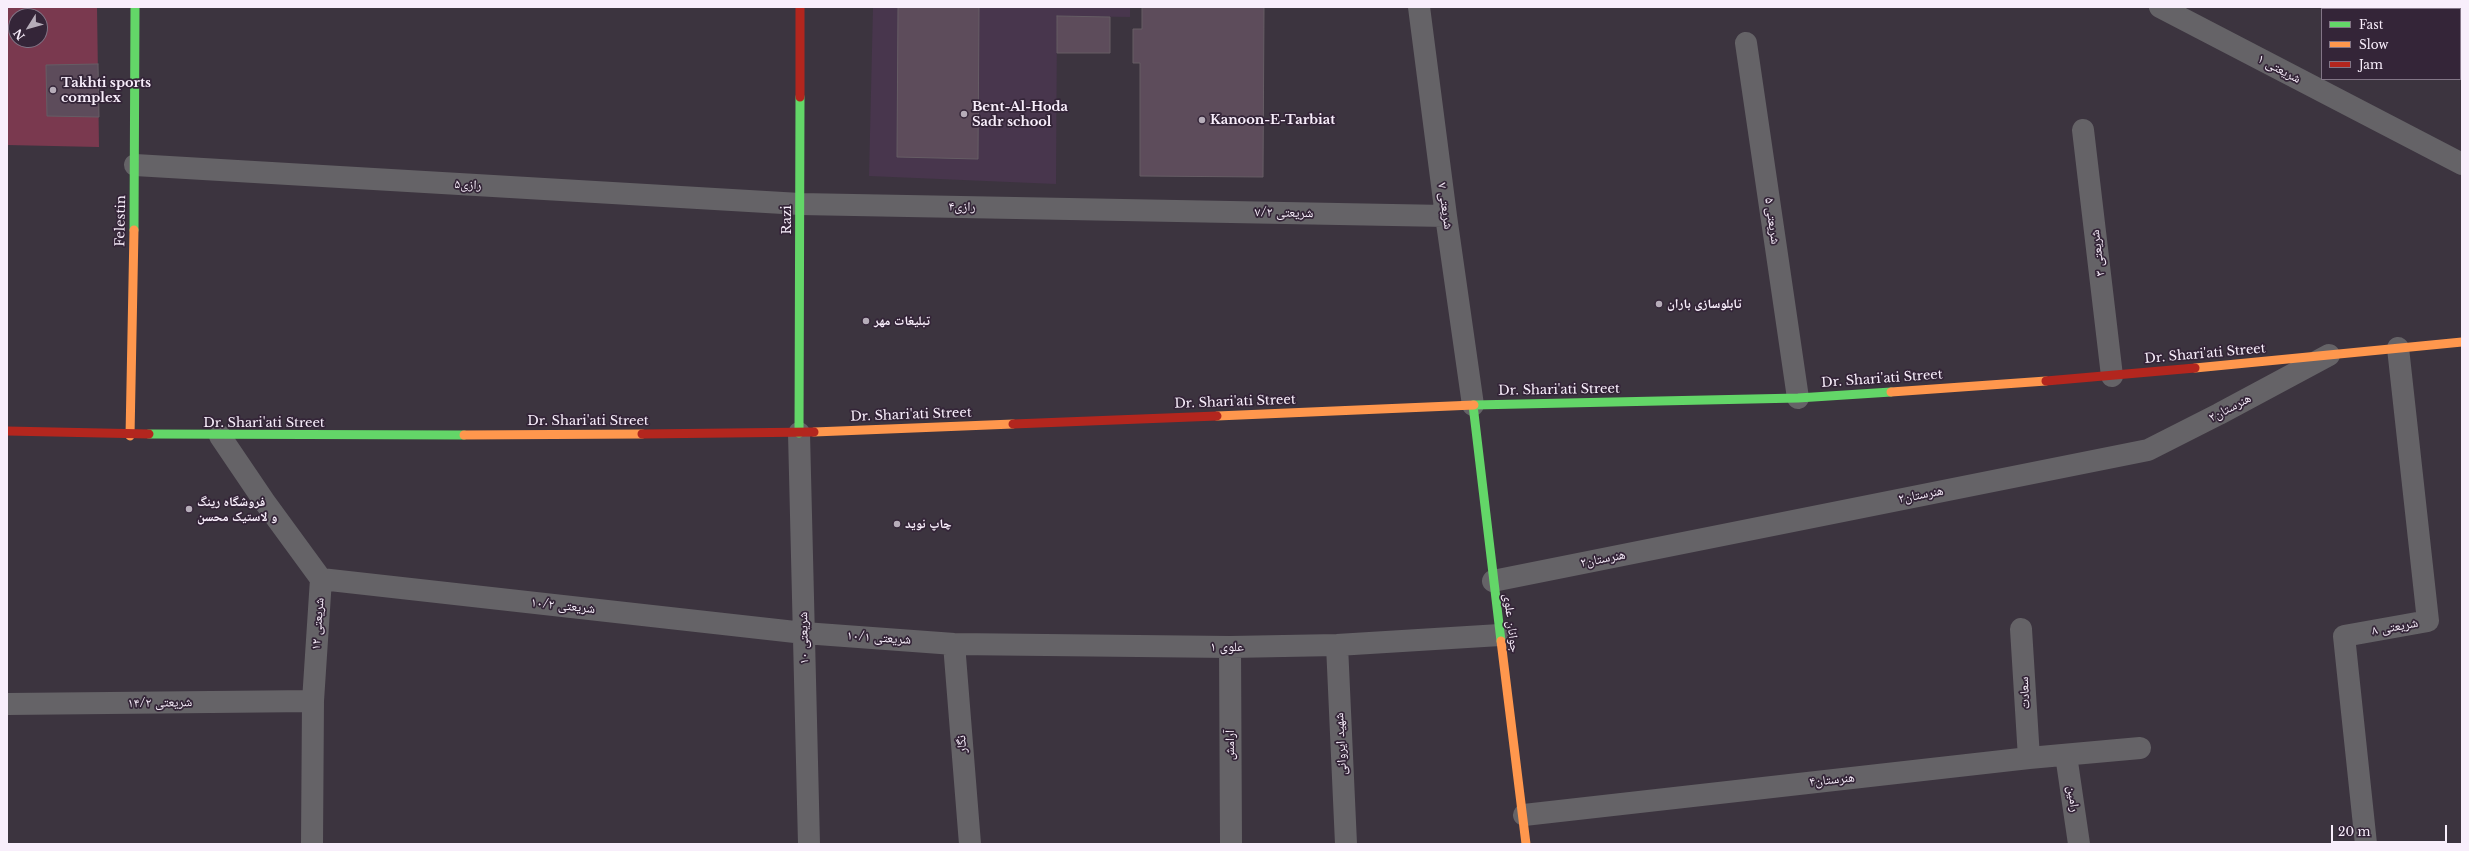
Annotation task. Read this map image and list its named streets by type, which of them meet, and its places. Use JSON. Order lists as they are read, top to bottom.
{
  "streets": {
    "main road": [
      "Razi",
      "Felestin",
      "Dr. Shari'ati Street",
      "جوانان علوی"
    ],
    "street": [
      "شریعتی ۱",
      "رازی۵",
      "۷ شریعتی",
      "رازی۴",
      "شریعتی ۷/۲",
      "شریعتی ۵",
      "شریعتی ۳",
      "هنرستان۲",
      "شریعتی ۱۰/۲",
      "شریعتی ۱۲",
      "شریعتی ۸",
      "شریعتی ۱۰",
      "شریعتی ۱۰/۱",
      "علوی ۱",
      "سعادت",
      "شریعتی ۱۴/۲",
      "نگار",
      "شهید ایروانی",
      "آرامش",
      "هنرستان۴",
      "رامین"
    ]
  },
  "crossings": [
    ["رازی۵", "رازی۴"],
    ["رازی۵", "Razi"],
    ["رازی۵", "Felestin"],
    ["۷ شریعتی", "شریعتی ۷/۲"],
    ["۷ شریعتی", "Dr. Shari'ati Street"],
    ["۷ شریعتی", "جوانان علوی"],
    ["رازی۴", "شریعتی ۷/۲"],
    ["رازی۴", "Razi"],
    ["Razi", "Dr. Shari'ati Street"],
    ["Razi", "شریعتی ۱۰"],
    ["Felestin", "Dr. Shari'ati Street"],
    ["شریعتی ۵", "Dr. Shari'ati Street"],
    ["شریعتی ۳", "Dr. Shari'ati Street"],
    ["Dr. Shari'ati Street", "هنرستان۲"],
    ["Dr. Shari'ati Street", "جوانان علوی"],
    ["Dr. Shari'ati Street", "شریعتی ۱۲"],
    ["Dr. Shari'ati Street", "شریعتی ۸"],
    ["Dr. Shari'ati Street", "شریعتی ۱۰"],
    ["هنرستان۲", "جوانان علوی"],
    ["شریعتی ۱۰/۲", "شریعتی ۱۲"],
    ["شریعتی ۱۰/۲", "شریعتی ۱۰"],
    ["شریعتی ۱۰/۲", "شریعتی ۱۰/۱"],
    ["جوانان علوی", "علوی ۱"],
    ["جوانان علوی", "هنرستان۴"],
    ["شریعتی ۱۲", "شریعتی ۱۴/۲"],
    ["شریعتی ۱۰", "شریعتی ۱۰/۱"],
    ["شریعتی ۱۰/۱", "علوی ۱"],
    ["شریعتی ۱۰/۱", "نگار"],
    ["علوی ۱", "نگار"],
    ["علوی ۱", "شهید ایروانی"],
    ["علوی ۱", "آرامش"],
    ["سعادت", "هنرستان۴"],
    ["هنرستان۴", "رامین"]
  ],
  "places": [
    "Takhti sports complex",
    "Bent-Al-Hoda Sadr school",
    "Kanoon-E-Tarbiat",
    "تابلوسازی باران",
    "تبلیغات مهر",
    "فروشگاه رینگ و لاستیک محسن",
    "چاپ نوید"
  ],
  "legend": ["Fast", "Slow", "Jam"],
  "scale_bar": "20 m",
  "north": "bottom left"
}
